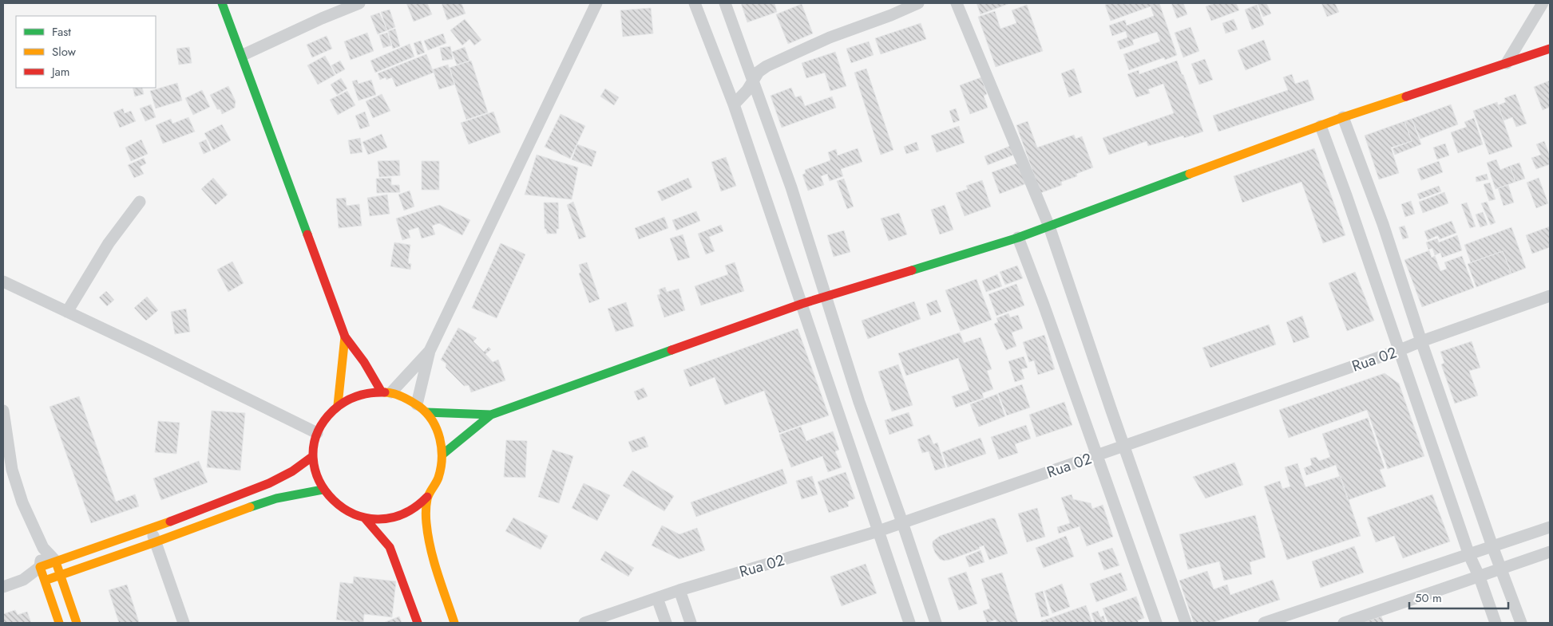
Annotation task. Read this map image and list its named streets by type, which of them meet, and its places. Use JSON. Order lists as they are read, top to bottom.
{
  "streets": {
    "street": ["Rua 02"]
  },
  "legend": ["Fast", "Slow", "Jam"],
  "scale_bar": "50 m"
}
